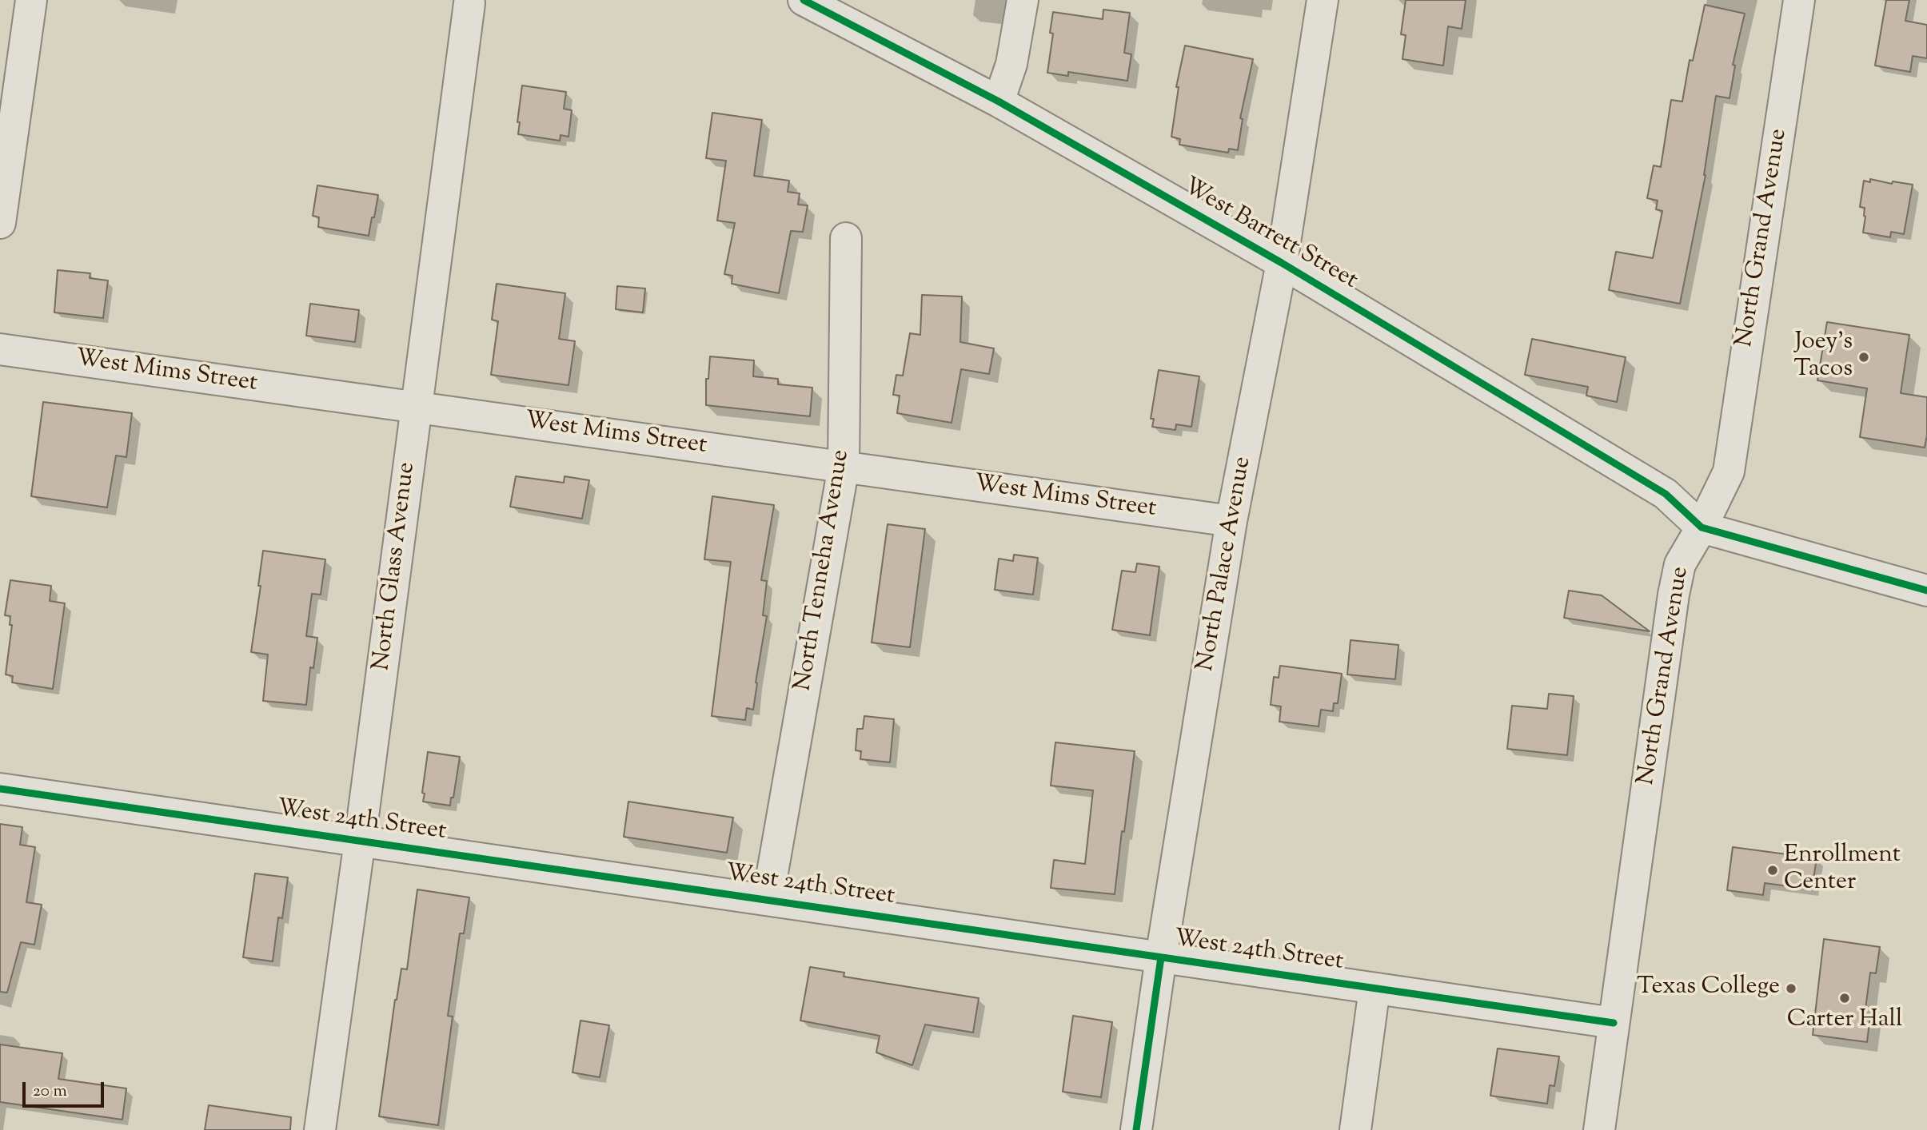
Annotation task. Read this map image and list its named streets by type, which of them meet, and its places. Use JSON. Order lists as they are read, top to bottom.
{
  "streets": {
    "street": [
      "West Barrett Street",
      "North Grand Avenue",
      "West Mims Street",
      "North Palace Avenue",
      "North Glass Avenue",
      "North Tenneha Avenue",
      "West 24th Street"
    ]
  },
  "crossings": [
    ["West Barrett Street", "North Grand Avenue"],
    ["West Barrett Street", "North Palace Avenue"],
    ["North Grand Avenue", "West 24th Street"],
    ["West Mims Street", "North Palace Avenue"],
    ["West Mims Street", "North Glass Avenue"],
    ["West Mims Street", "North Tenneha Avenue"],
    ["North Palace Avenue", "West 24th Street"],
    ["North Glass Avenue", "West 24th Street"],
    ["North Tenneha Avenue", "West 24th Street"]
  ],
  "places": [
    "Joey's Tacos",
    "Enrollment Center",
    "Texas College",
    "Carter Hall"
  ],
  "scale_bar": "20 m"
}
